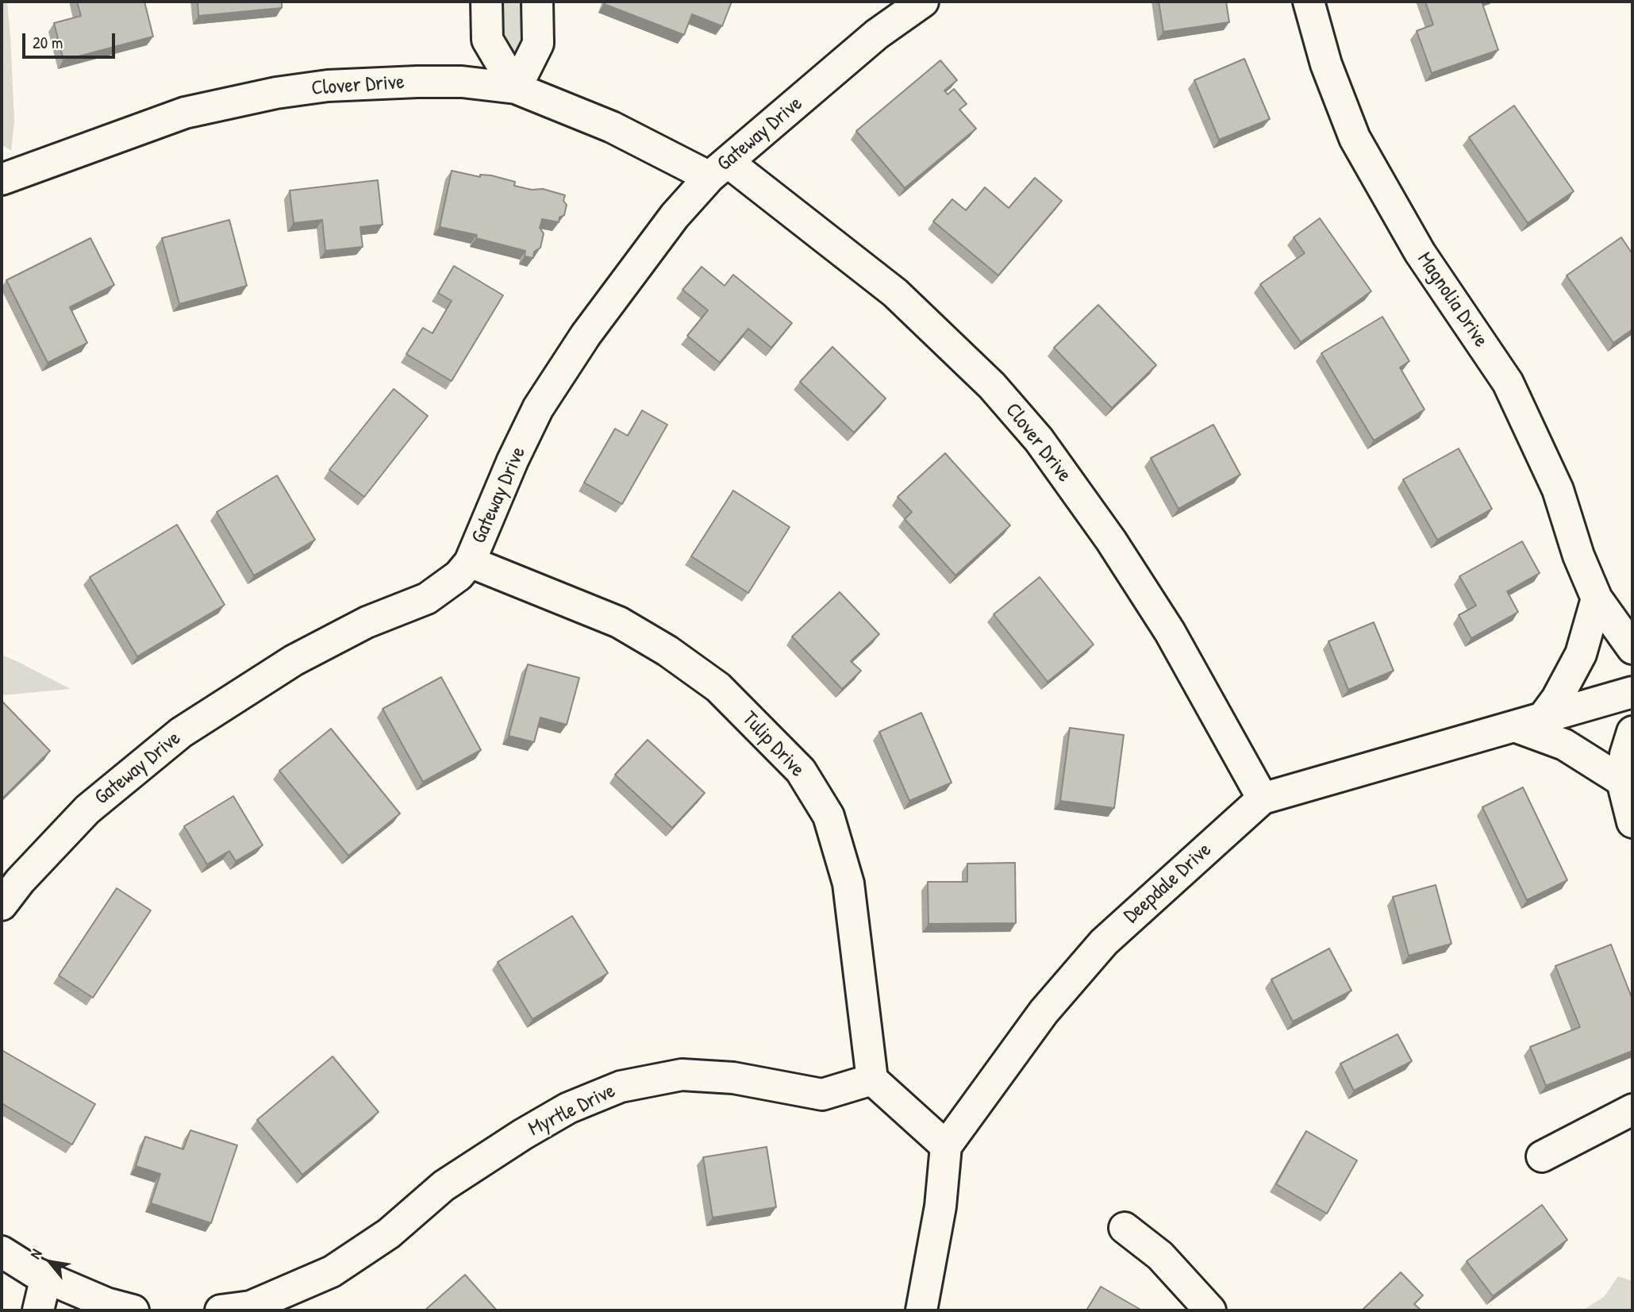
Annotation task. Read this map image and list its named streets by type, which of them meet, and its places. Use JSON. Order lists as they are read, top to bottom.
{
  "streets": {
    "street": [
      "Clover Drive",
      "Gateway Drive",
      "Magnolia Drive",
      "Tulip Drive",
      "Deepdale Drive",
      "Myrtle Drive"
    ]
  },
  "crossings": [
    ["Clover Drive", "Gateway Drive"],
    ["Clover Drive", "Deepdale Drive"],
    ["Gateway Drive", "Tulip Drive"],
    ["Tulip Drive", "Myrtle Drive"]
  ],
  "scale_bar": "20 m",
  "north": "top left"
}
